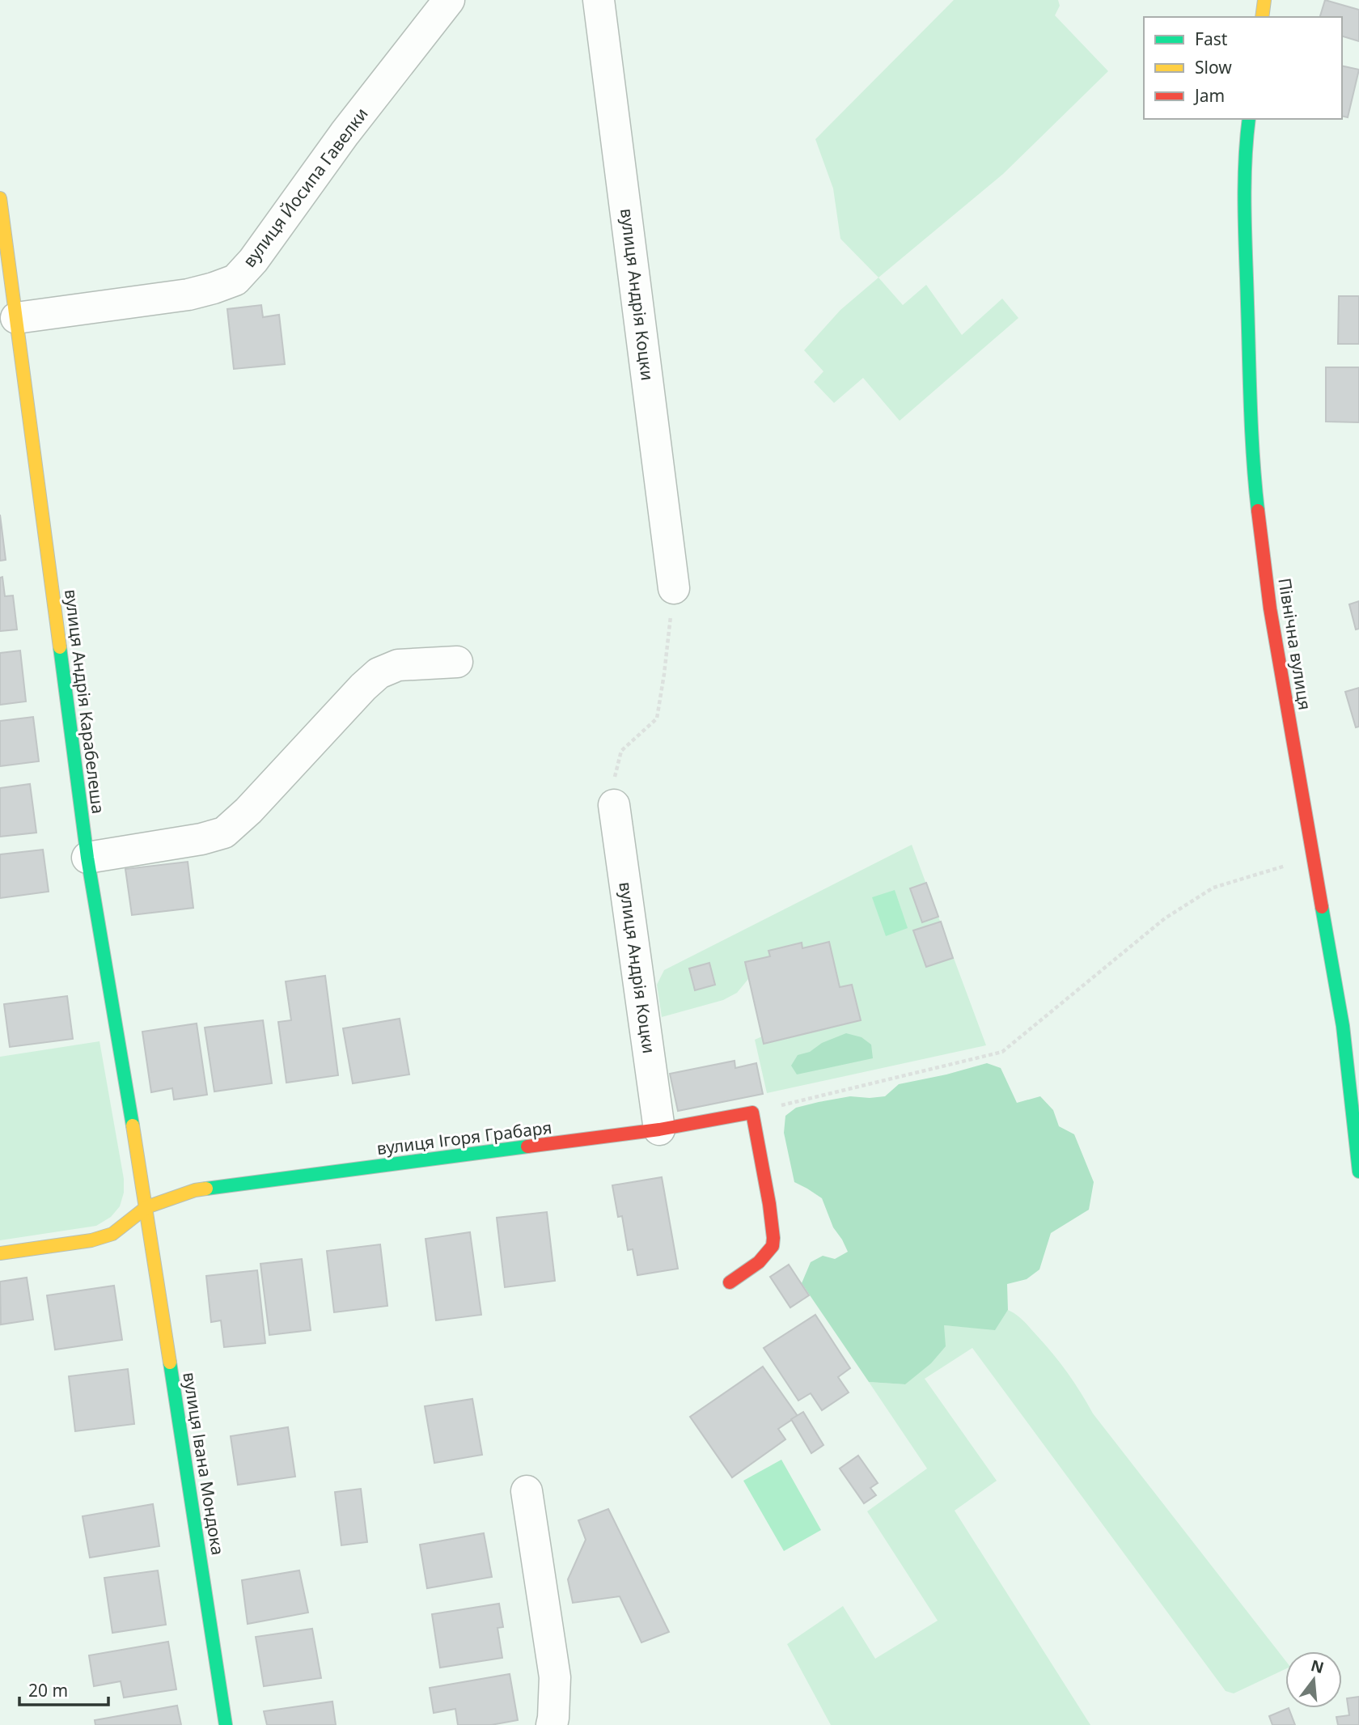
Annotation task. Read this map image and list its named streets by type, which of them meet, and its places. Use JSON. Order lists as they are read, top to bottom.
{
  "streets": {
    "street": [
      "вулиця Йосипа Гавелки",
      "вулиця Андрія Коцки",
      "Північна вулиця",
      "вулиця Андрія Карабелеша",
      "вулиця Ігоря Грабаря",
      "вулиця Івана Мондока"
    ]
  },
  "crossings": [
    ["вулиця Йосипа Гавелки", "вулиця Андрія Карабелеша"],
    ["вулиця Андрія Коцки", "вулиця Ігоря Грабаря"],
    ["вулиця Андрія Карабелеша", "вулиця Ігоря Грабаря"],
    ["вулиця Андрія Карабелеша", "вулиця Івана Мондока"],
    ["вулиця Ігоря Грабаря", "вулиця Івана Мондока"]
  ],
  "legend": ["Fast", "Slow", "Jam"],
  "scale_bar": "20 m",
  "north": "top"
}
